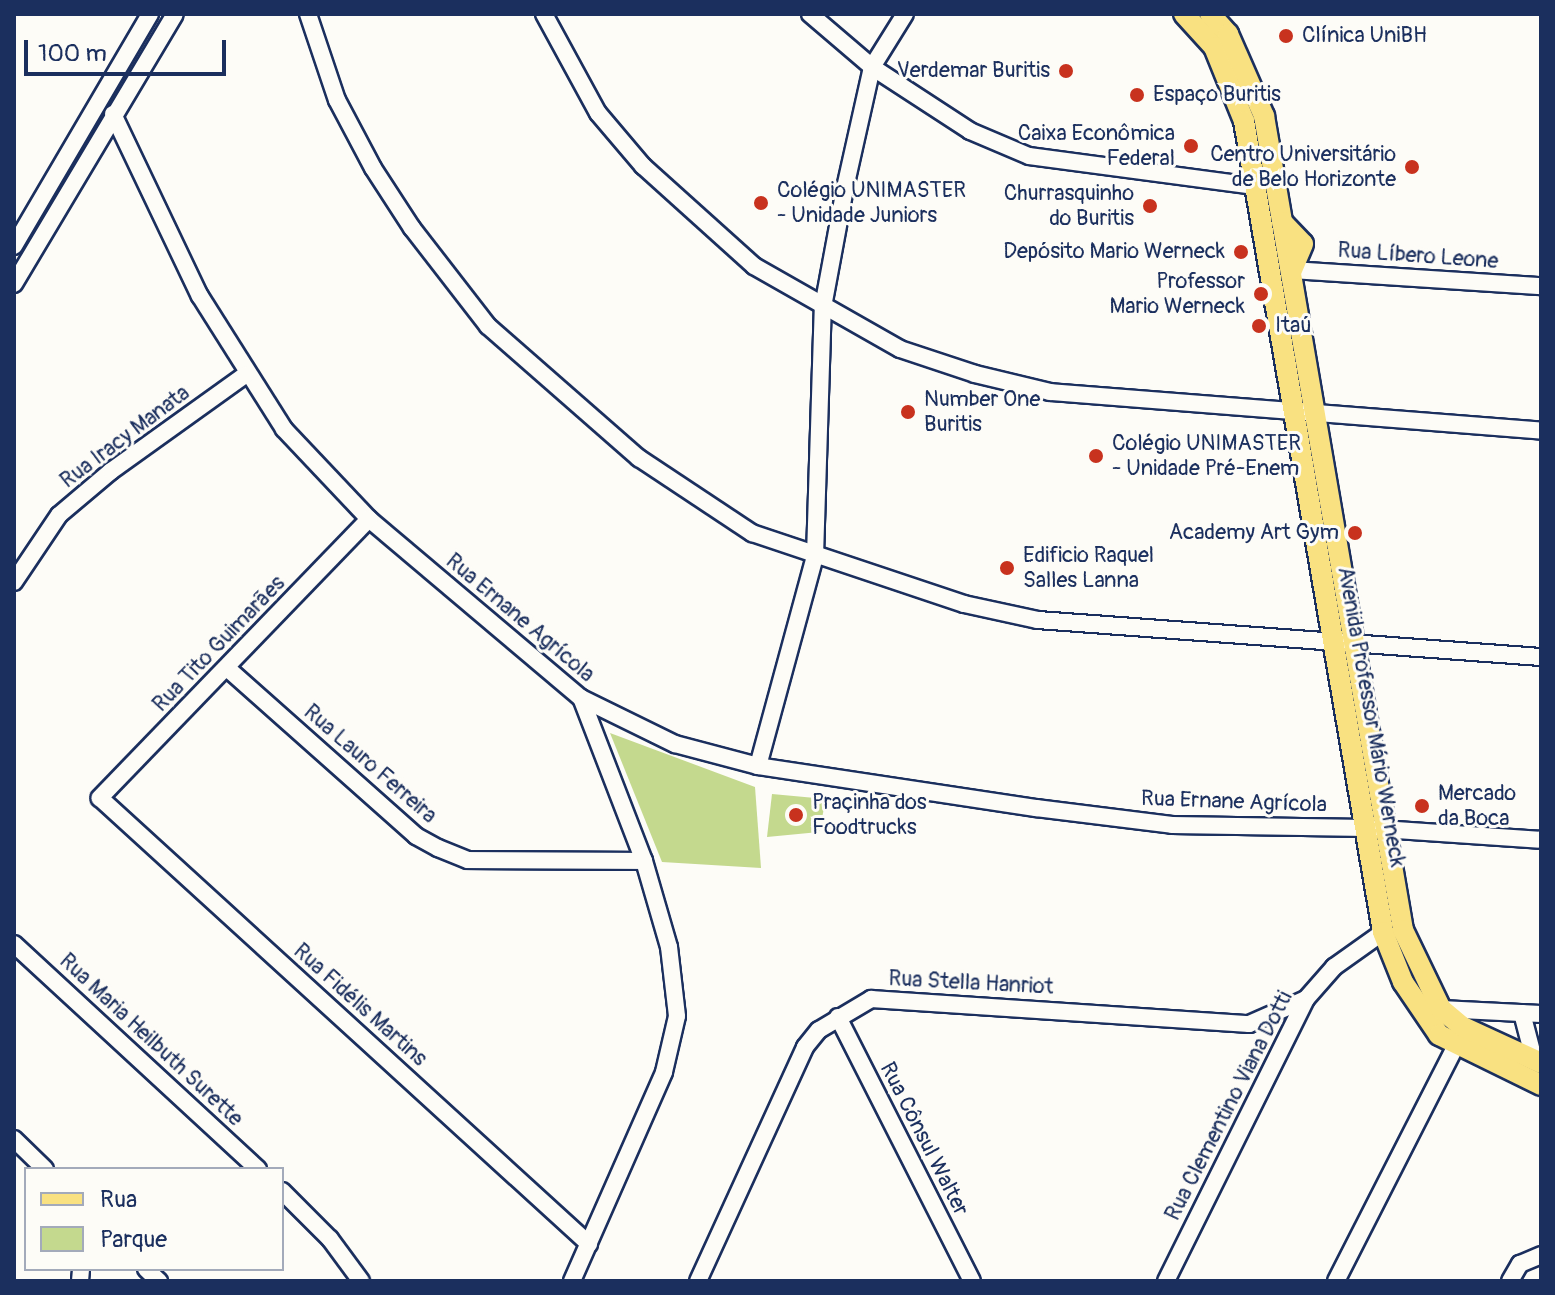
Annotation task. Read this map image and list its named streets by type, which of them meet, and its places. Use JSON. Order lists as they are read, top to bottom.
{
  "streets": {
    "main road": ["Avenida Professor Mário Werneck"],
    "street": [
      "Rua Líbero Leone",
      "Rua Iracy Manata",
      "Rua Ernane Agrícola",
      "Rua Tito Guimarães",
      "Rua Lauro Ferreira",
      "Rua Stella Hanriot",
      "Rua Fidélis Martins",
      "Rua Maria Heilbuth Surette",
      "Rua Clementino Viana Dotti",
      "Rua Cônsul Walter"
    ]
  },
  "crossings": [
    ["Rua Líbero Leone", "Avenida Professor Mário Werneck"],
    ["Rua Iracy Manata", "Rua Ernane Agrícola"],
    ["Rua Ernane Agrícola", "Rua Tito Guimarães"],
    ["Rua Ernane Agrícola", "Avenida Professor Mário Werneck"],
    ["Rua Tito Guimarães", "Rua Lauro Ferreira"],
    ["Rua Tito Guimarães", "Rua Fidélis Martins"],
    ["Avenida Professor Mário Werneck", "Rua Clementino Viana Dotti"],
    ["Rua Stella Hanriot", "Rua Clementino Viana Dotti"],
    ["Rua Stella Hanriot", "Rua Cônsul Walter"]
  ],
  "places": [
    "Clínica UniBH",
    "Verdemar Buritis",
    "Espaço Buritis",
    "Caixa Econômica Federal",
    "Centro Universitário de Belo Horizonte",
    "Colégio UNIMASTER - Unidade Juniors",
    "Churrasquinho do Buritis",
    "Depósito Mario Werneck",
    "Professor Mario Werneck",
    "Itaú",
    "Number One Buritis",
    "Colégio UNIMASTER - Unidade Pré-Enem",
    "Academy Art Gym",
    "Edificio Raquel Salles Lanna",
    "Mercado da Boca",
    "Praçinha dos Foodtrucks"
  ],
  "legend": ["Rua", "Parque"],
  "scale_bar": "100 m"
}
